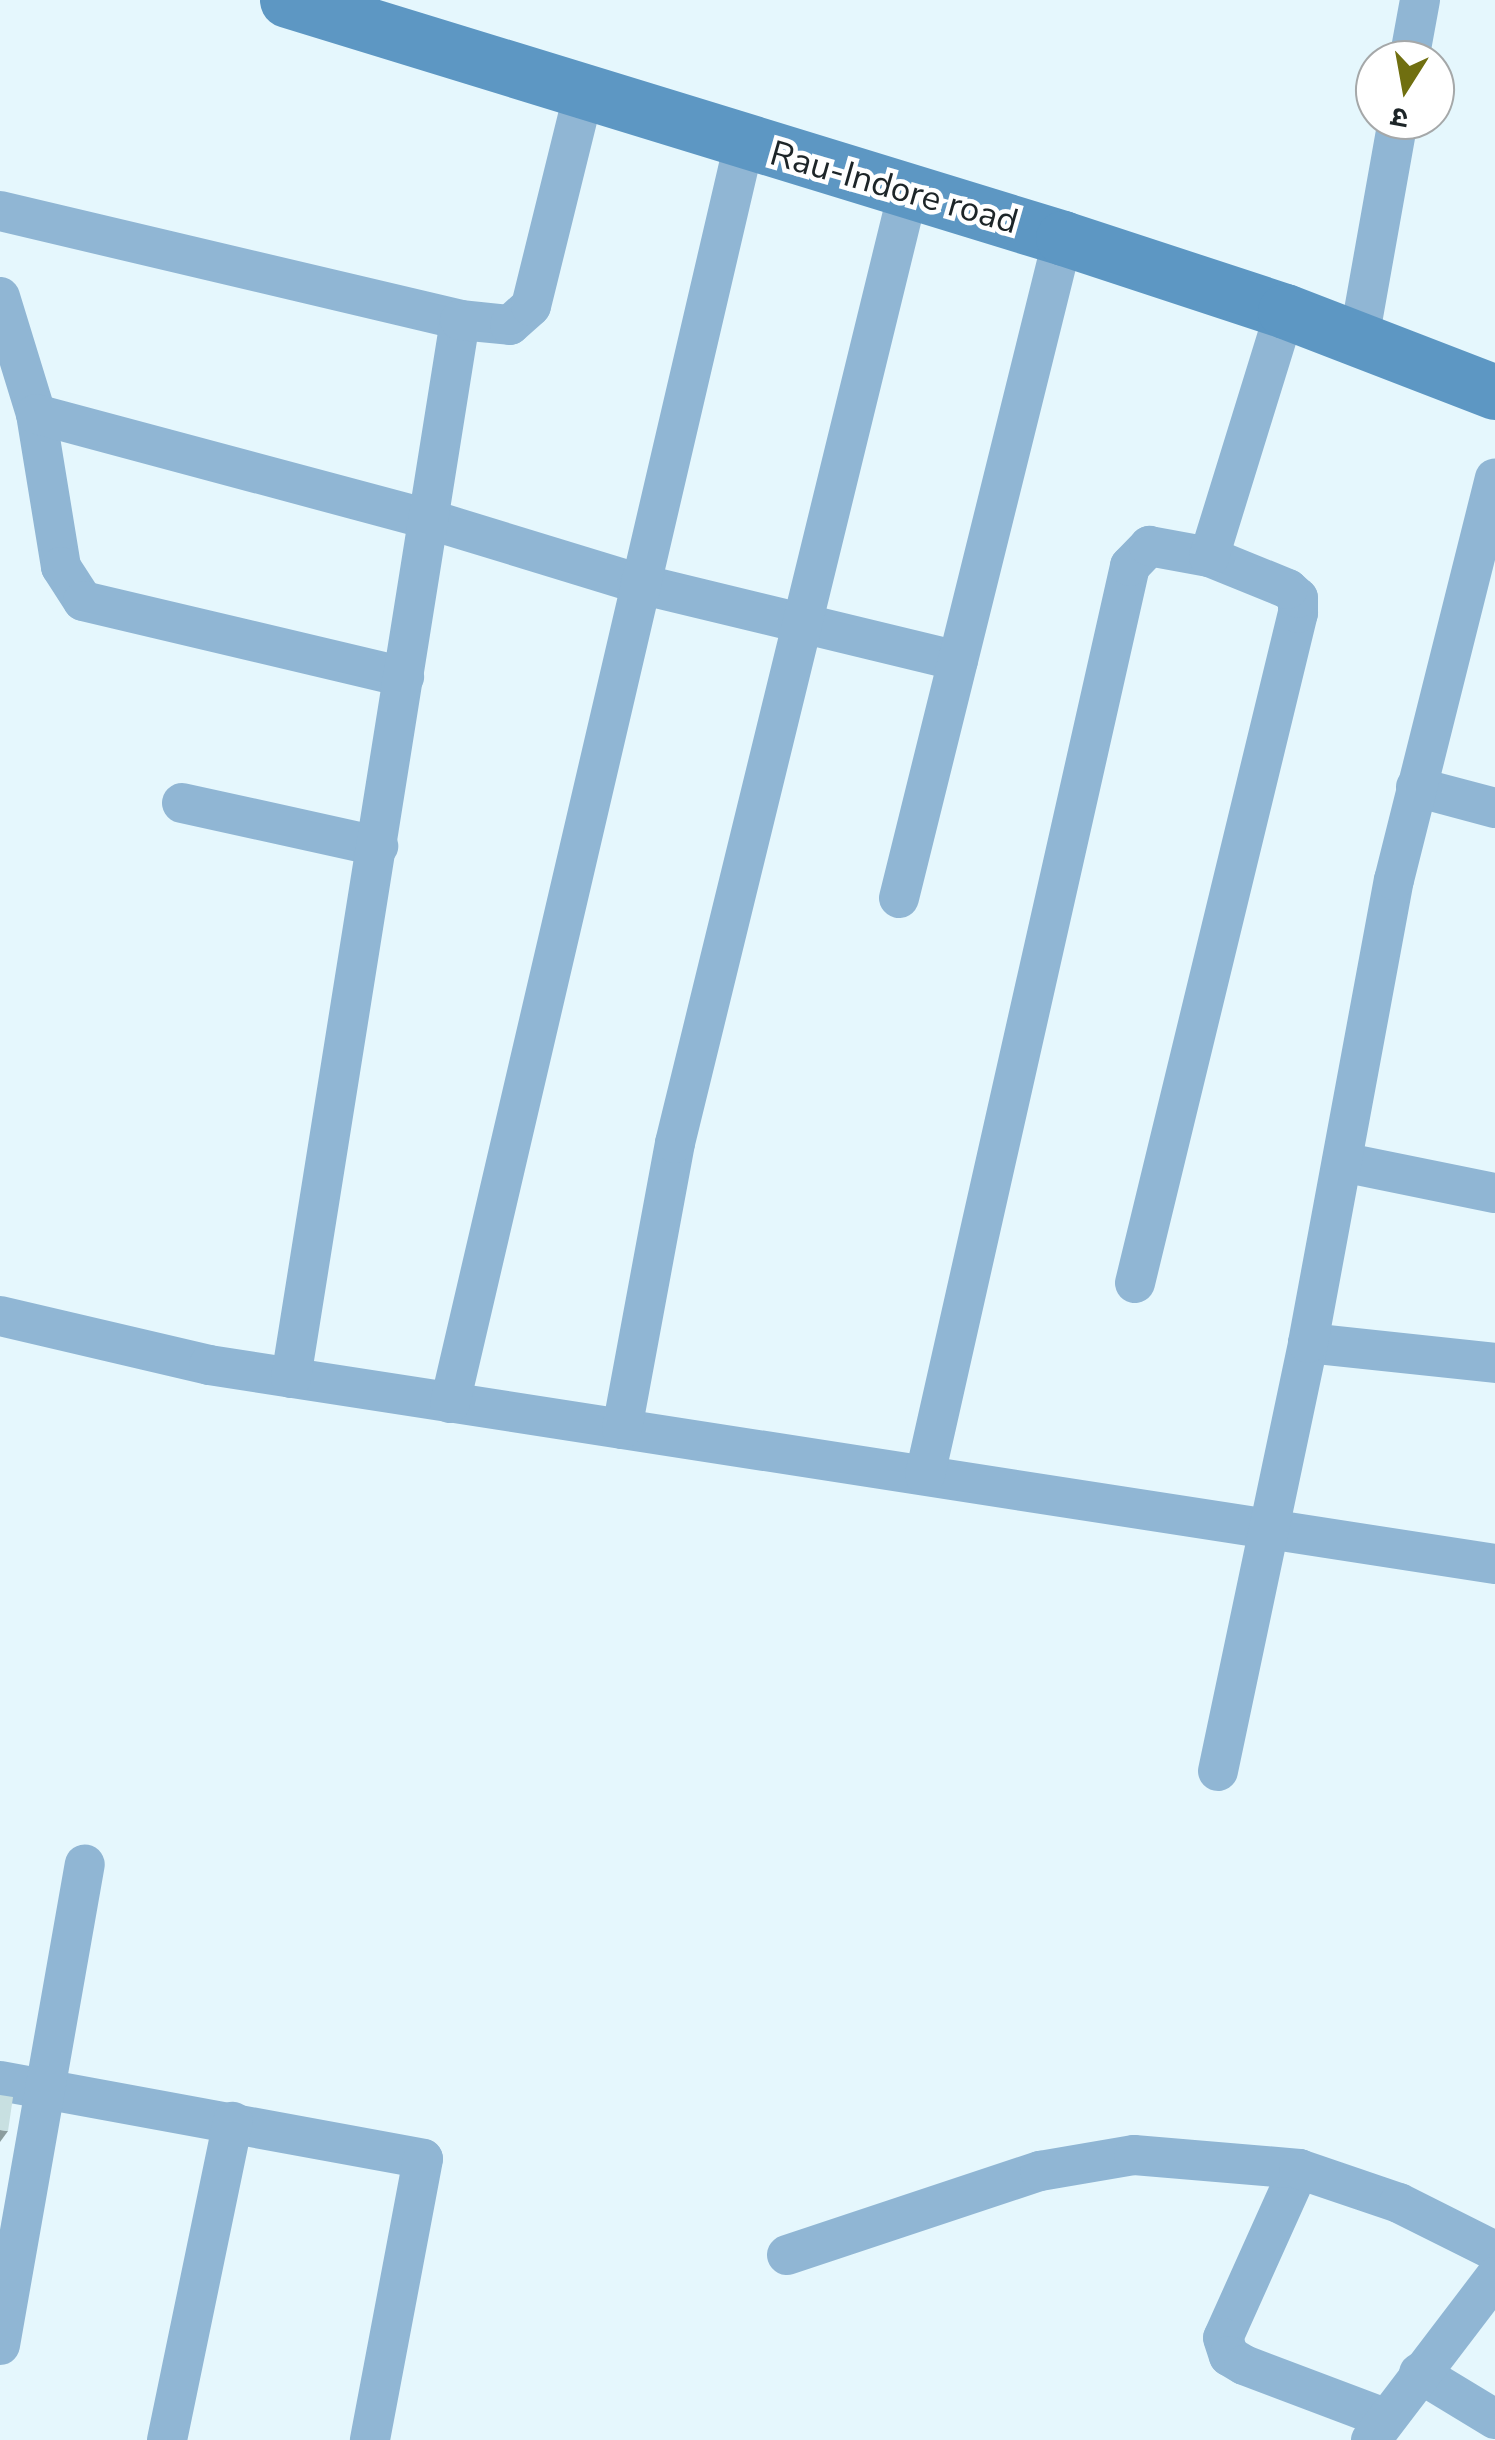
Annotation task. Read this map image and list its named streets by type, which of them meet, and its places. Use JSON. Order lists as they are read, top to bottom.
{
  "streets": {
    "main road": ["Rau-Indore road"]
  },
  "north": "bottom"
}
